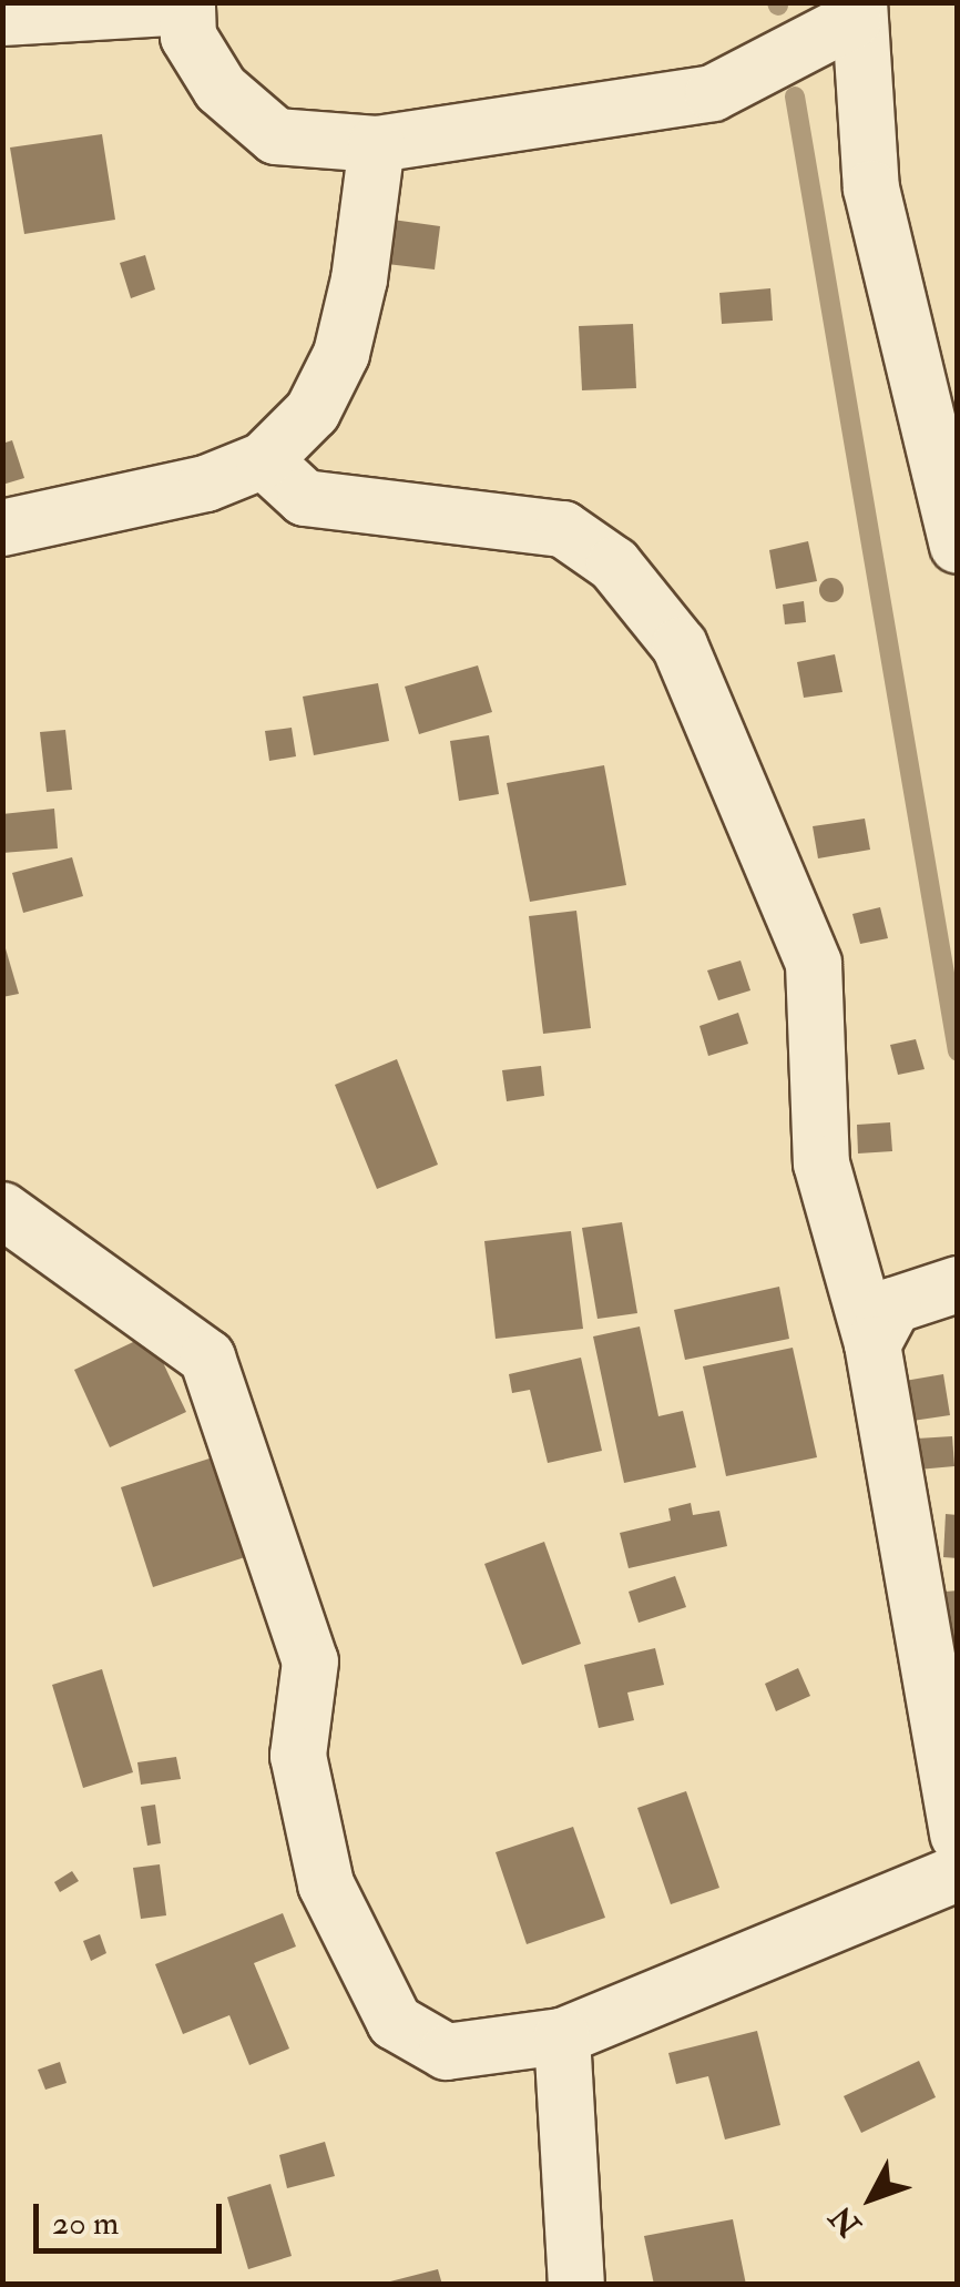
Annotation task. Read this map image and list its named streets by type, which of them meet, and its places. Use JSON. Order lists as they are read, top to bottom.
{
  "scale_bar": "20 m",
  "north": "bottom left"
}
